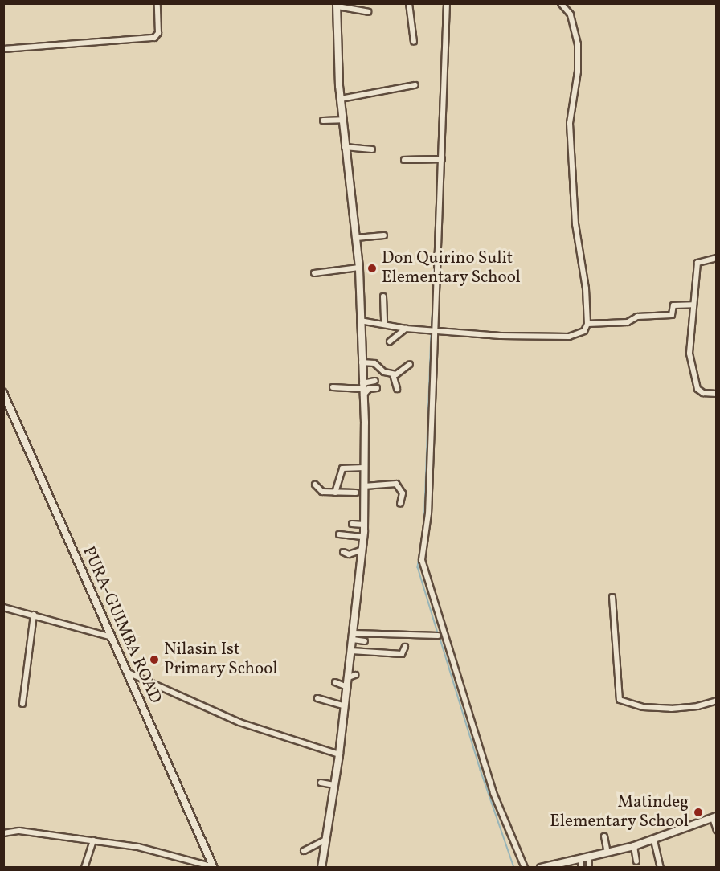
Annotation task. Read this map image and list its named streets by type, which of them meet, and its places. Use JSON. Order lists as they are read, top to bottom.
{
  "streets": {
    "main road": ["PURA-GUIMBA ROAD"]
  },
  "places": ["Don Quirino Sulit Elementary School", "Nilasin Ist Primary School", "Matindeg Elementary School"]
}
